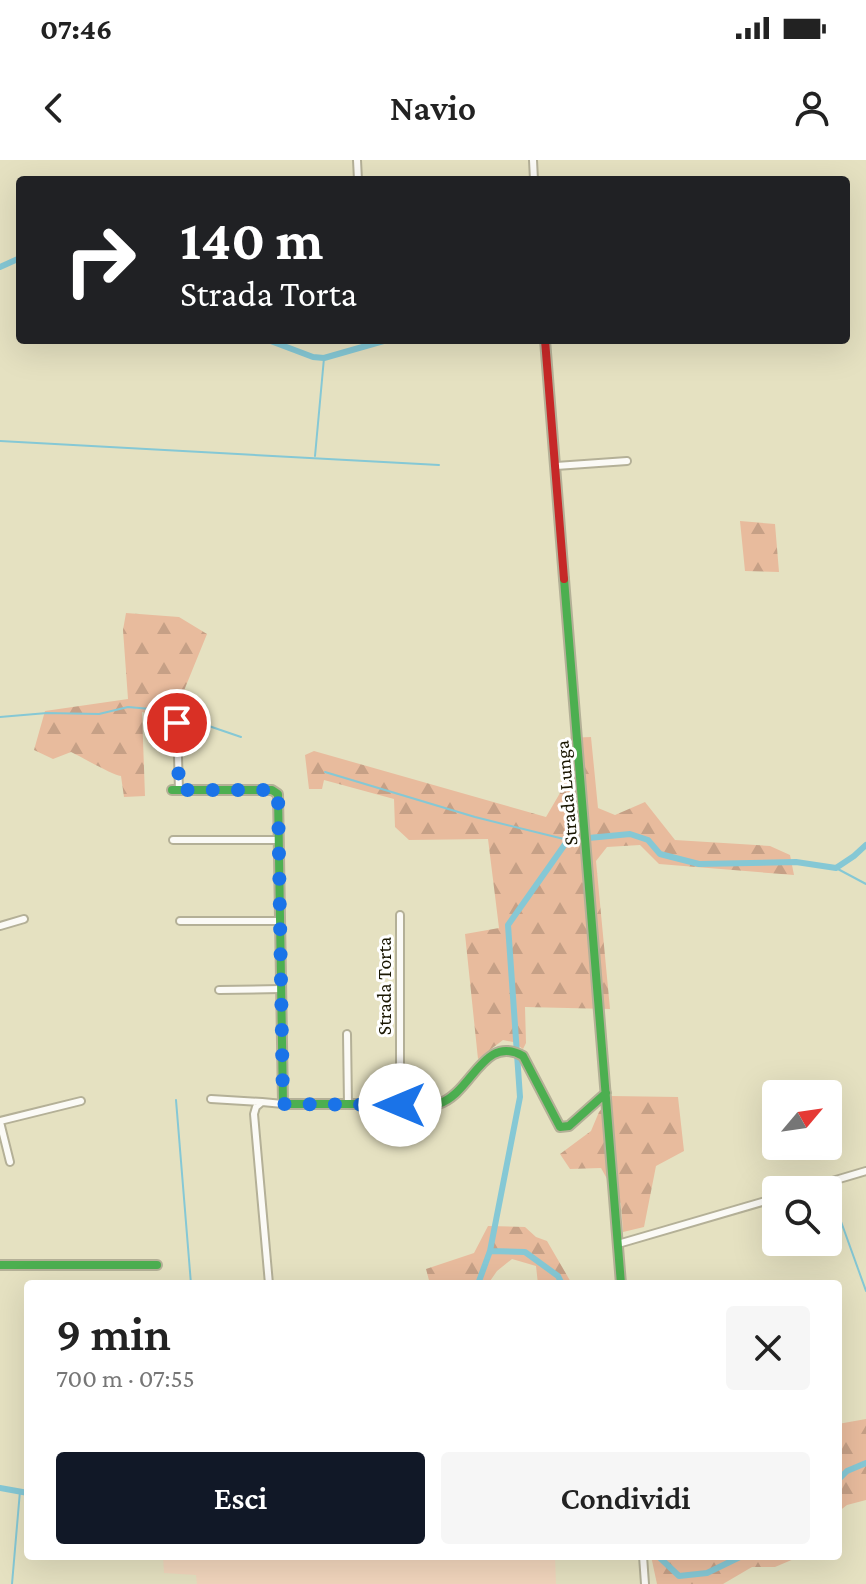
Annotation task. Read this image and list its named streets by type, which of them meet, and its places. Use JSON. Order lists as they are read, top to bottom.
{
  "streets": {
    "street": ["Strada Lunga", "Strada Torta"]
  },
  "north": "top right",
  "page": {
    "status": "07:46",
    "header": "Navio",
    "turn": ["140 m", "Strada Torta"],
    "heading": ["9 min", "700 m · 07:55"],
    "buttons": ["Esci", "Condividi"]
  }
}
